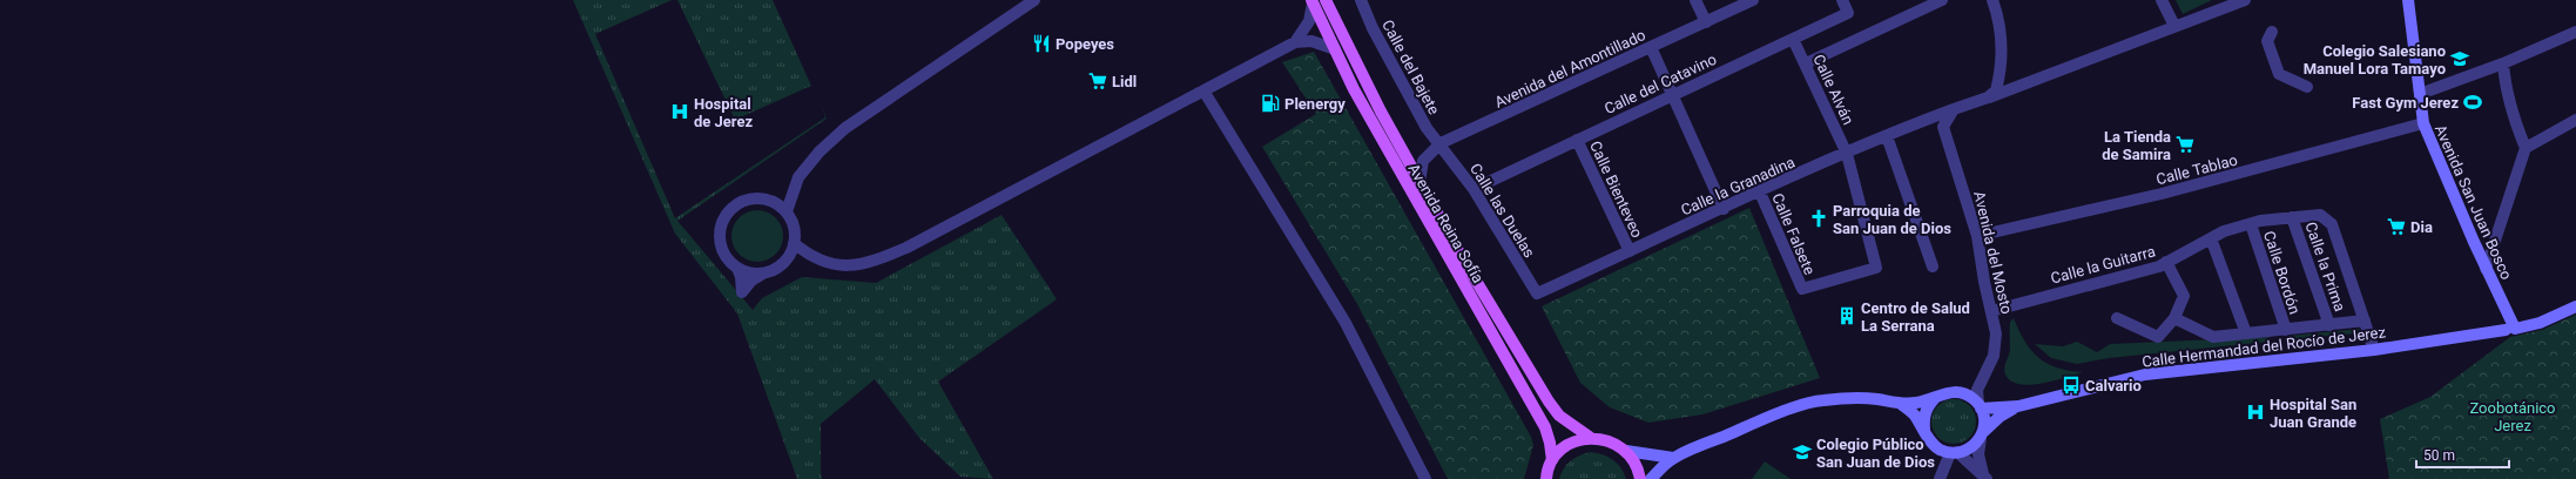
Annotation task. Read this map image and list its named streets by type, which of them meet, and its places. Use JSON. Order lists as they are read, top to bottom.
{
  "streets": {
    "main road": ["Avenida Reina Sofía"],
    "street": [
      "Calle del Bajete",
      "Avenida del Amontillado",
      "Calle del Catavino",
      "Calle Alván",
      "Calle Tablao",
      "Calle la Granadina",
      "Calle Bienteveo",
      "Avenida San Juan Bosco",
      "Calle las Duelas",
      "Calle Falsete",
      "Avenida del Mosto",
      "Calle la Guitarra",
      "Calle la Prima",
      "Calle Bordón",
      "Calle Hermandad del Rocío de Jerez"
    ]
  },
  "crossings": [
    ["Calle del Bajete", "Avenida del Amontillado"],
    ["Calle del Bajete", "Calle las Duelas"],
    ["Avenida del Amontillado", "Calle las Duelas"],
    ["Avenida del Amontillado", "Avenida Reina Sofía"],
    ["Calle del Catavino", "Calle Alván"],
    ["Calle del Catavino", "Calle Bienteveo"],
    ["Calle del Catavino", "Calle las Duelas"],
    ["Calle Alván", "Calle la Granadina"],
    ["Calle Alván", "Calle Falsete"],
    ["Calle Tablao", "Avenida San Juan Bosco"],
    ["Calle Tablao", "Avenida del Mosto"],
    ["Calle la Granadina", "Calle Bienteveo"],
    ["Calle la Granadina", "Calle las Duelas"],
    ["Calle la Granadina", "Calle Falsete"],
    ["Calle la Granadina", "Avenida del Mosto"],
    ["Avenida San Juan Bosco", "Calle Hermandad del Rocío de Jerez"],
    ["Avenida del Mosto", "Calle la Guitarra"],
    ["Avenida del Mosto", "Calle Hermandad del Rocío de Jerez"],
    ["Calle la Guitarra", "Calle la Prima"],
    ["Calle la Guitarra", "Calle Bordón"],
    ["Calle la Guitarra", "Calle Hermandad del Rocío de Jerez"]
  ],
  "parks": ["Zoobotánico Jerez"],
  "places": {
    "restaurant": ["Popeyes"],
    "school or university": ["Colegio Salesiano Manuel Lora Tamayo", "Colegio Público San Juan de Dios"],
    "supermarket": ["Lidl", "La Tienda de Samira", "Dia"],
    "sports": ["Fast Gym Jerez"],
    "fuel station": ["Plenergy"],
    "hospital": ["Hospital de Jerez", "Hospital San Juan Grande"],
    "church": ["Parroquia de San Juan de Dios"],
    "building": ["Centro de Salud La Serrana"],
    "bus stop": ["Calvario"]
  },
  "scale_bar": "50 m"
}
